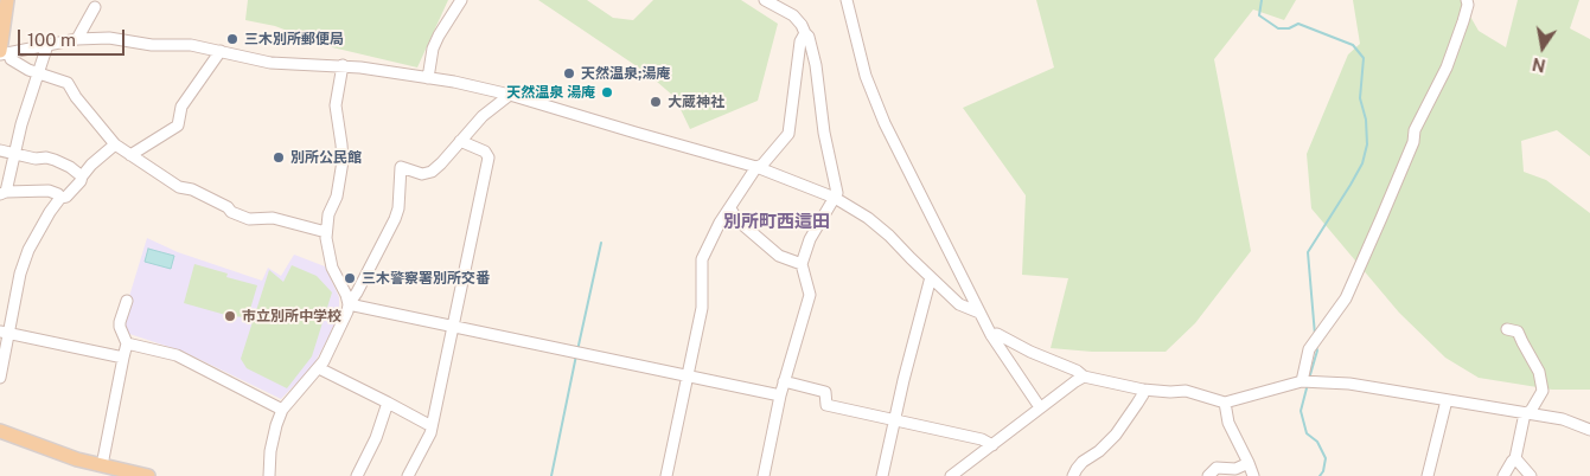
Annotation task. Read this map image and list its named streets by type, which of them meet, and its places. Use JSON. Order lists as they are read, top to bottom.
{
  "districts": ["別所町西這田"],
  "places": [
    "三木別所郵便局",
    "天然温泉;湯庵",
    "天然温泉 湯庵",
    "大蔵神社",
    "別所公民館",
    "三木警察署別所交番",
    "市立別所中学校"
  ],
  "scale_bar": "100 m",
  "north": "bottom"
}
